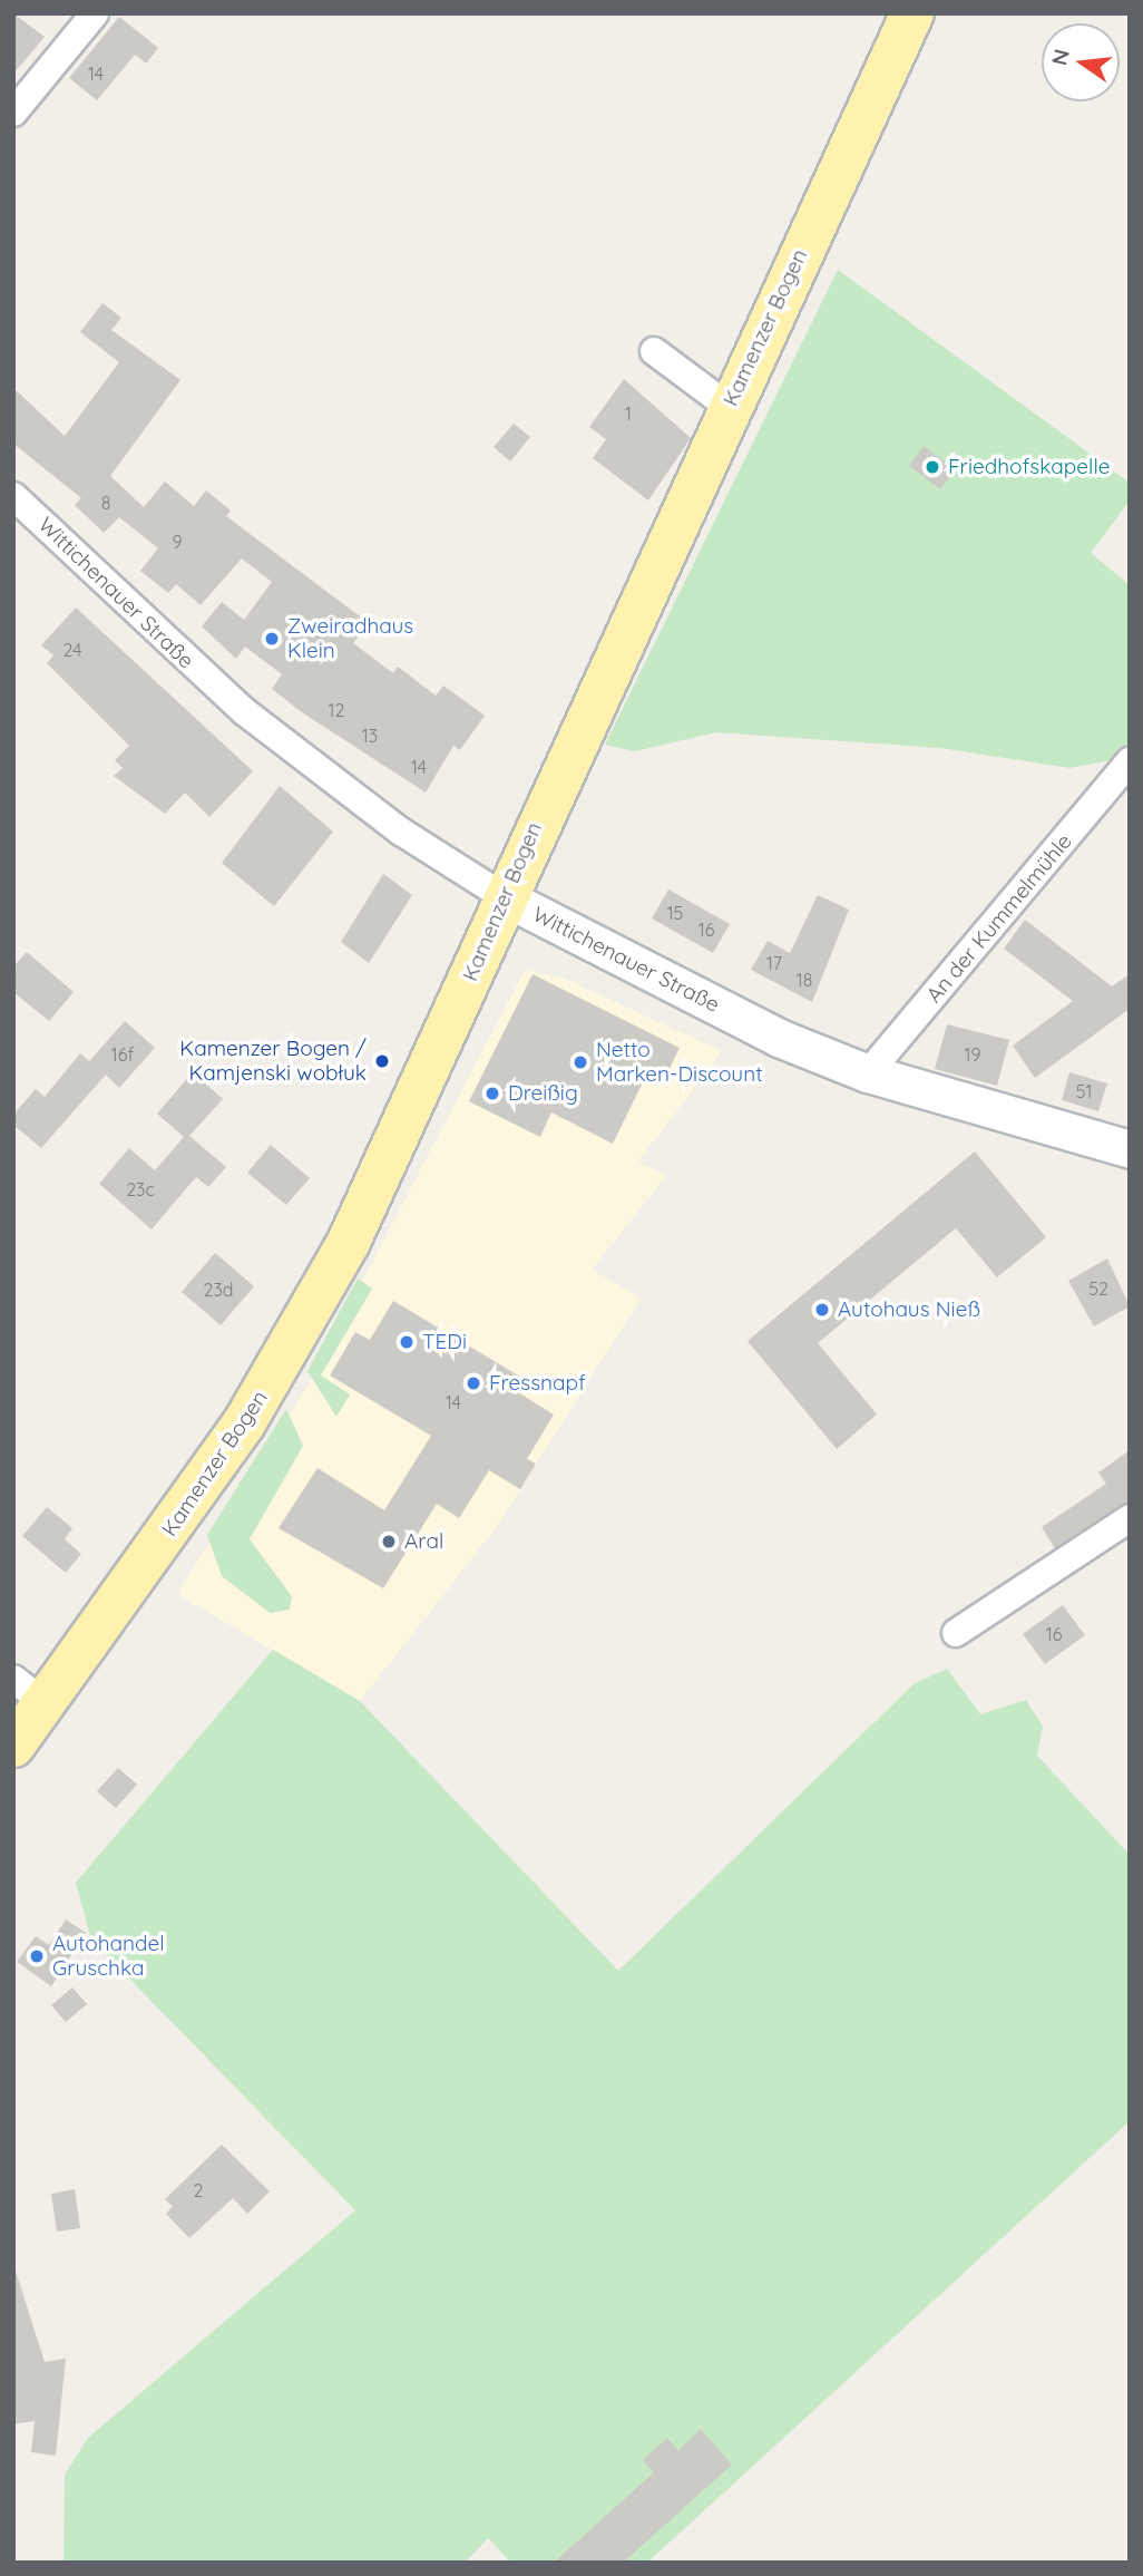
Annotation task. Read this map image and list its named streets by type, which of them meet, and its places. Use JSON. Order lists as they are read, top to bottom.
{
  "streets": {
    "main road": ["Kamenzer Bogen", "Wittichenauer Straße"],
    "street": ["An der Kummelmühle"]
  },
  "crossings": [
    ["Kamenzer Bogen", "Wittichenauer Straße"],
    ["Wittichenauer Straße", "An der Kummelmühle"]
  ],
  "places": [
    "Friedhofskapelle",
    "Zweiradhaus Klein",
    "Kamenzer Bogen / Kamjenski wobłuk",
    "Netto Marken-Discount",
    "Dreißig",
    "Autohaus Nieß",
    "TEDi",
    "Fressnapf",
    "Aral",
    "Autohandel Gruschka"
  ],
  "house_numbers": [
    "14",
    "1",
    "8",
    "9",
    "24",
    "12",
    "13",
    "14",
    "15",
    "16",
    "17",
    "18",
    "16f",
    "19",
    "51",
    "23c",
    "52",
    "23d",
    "14",
    "16",
    "2"
  ],
  "north": "left"
}
